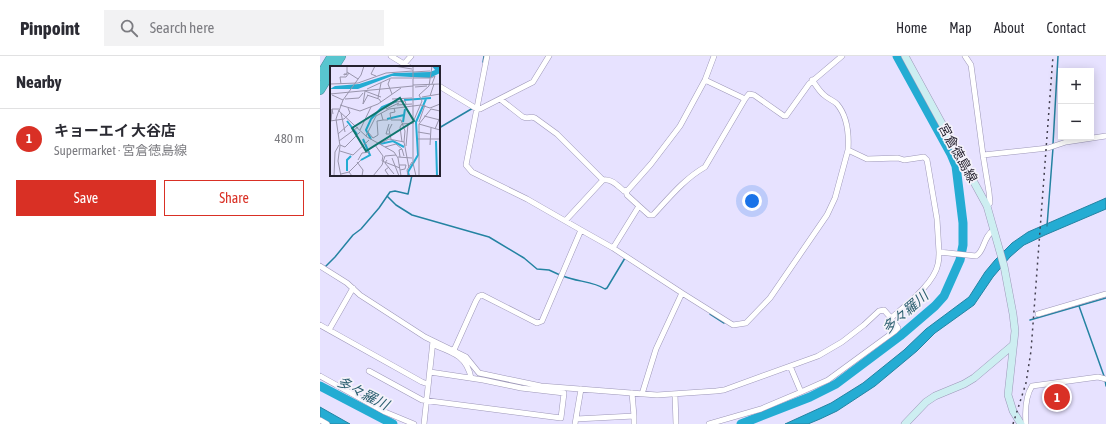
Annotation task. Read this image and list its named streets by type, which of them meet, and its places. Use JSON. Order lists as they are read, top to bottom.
{
  "streets": {
    "main road": ["宮倉徳島線"]
  },
  "water": ["多々羅川"],
  "page": {
    "header": "Pinpoint",
    "search": "Search here",
    "nav": [
      "Home",
      "Map",
      "About",
      "Contact"
    ],
    "heading": "Nearby",
    "map_buttons": ["+", "−"],
    "list": [
      {
        "mark": "1",
        "name": "キョーエイ 大谷店",
        "note": "Supermarket · 宮倉徳島線",
        "value": "480 m"
      }
    ],
    "buttons": ["Save", "Share"],
    "pins": "1"
  }
}
